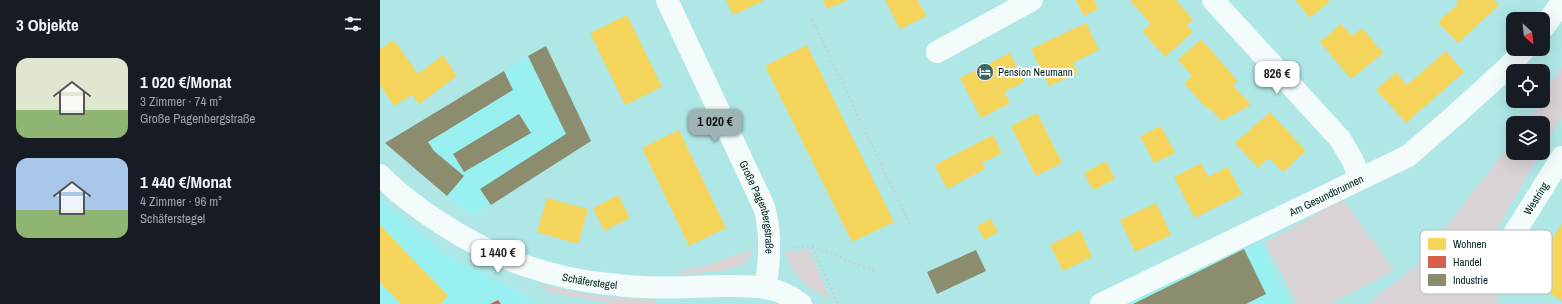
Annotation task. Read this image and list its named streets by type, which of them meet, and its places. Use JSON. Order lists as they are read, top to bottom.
{
  "streets": {
    "street": [
      "Am Gesundbrunnen",
      "Westring",
      "Große Pagenbergstraße",
      "Schäferstegel"
    ]
  },
  "crossings": [
    ["Große Pagenbergstraße", "Schäferstegel"]
  ],
  "places": {
    "hotel": ["Pension Neumann"]
  },
  "legend": ["Wohnen", "Handel", "Industrie"],
  "north": "bottom right",
  "page": {
    "heading": "3 Objekte",
    "list": [
      {
        "name": "1 020 €/Monat",
        "note": "3 Zimmer · 74 m² · Große Pagenbergstraße"
      },
      {
        "name": "1 440 €/Monat",
        "note": "4 Zimmer · 96 m² · Schäferstegel"
      }
    ],
    "price": ["826 €", "1 020 €", "1 440 €"]
  }
}
